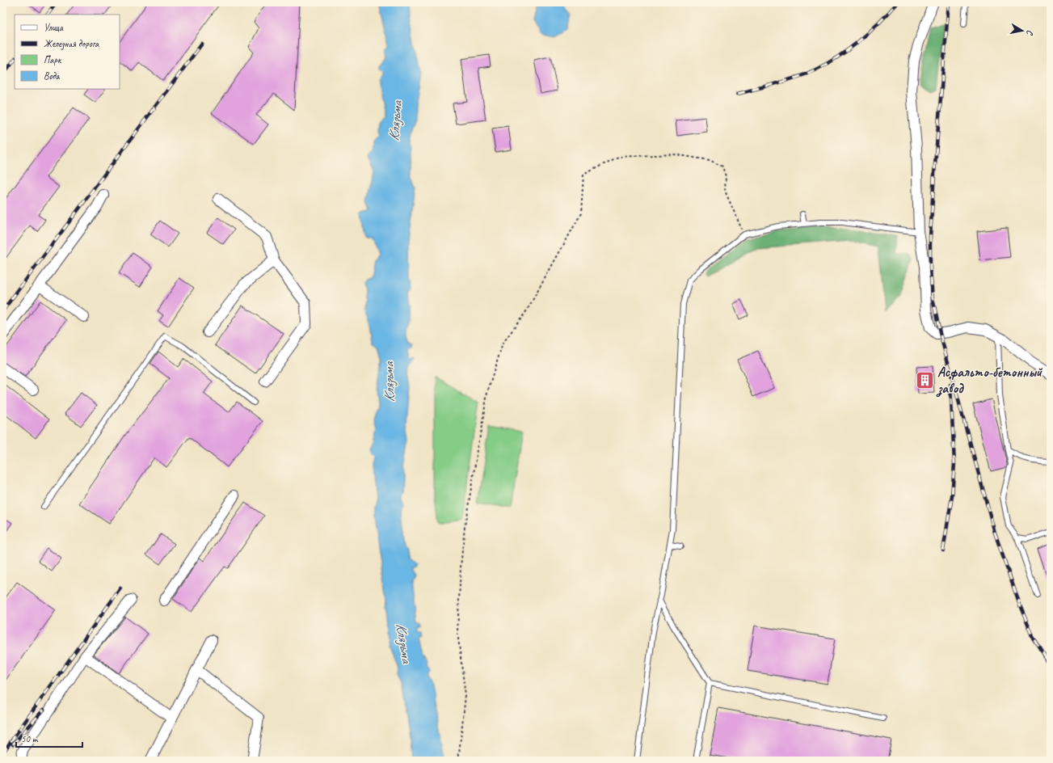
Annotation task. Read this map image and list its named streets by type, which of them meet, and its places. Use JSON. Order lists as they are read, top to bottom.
{
  "water": ["Клязьма"],
  "places": {
    "building": ["Асфальто-бетонный завод"]
  },
  "legend": [
    "Улица",
    "Железная дорога",
    "Парк",
    "Вода"
  ],
  "scale_bar": "50 m",
  "north": "right"
}
